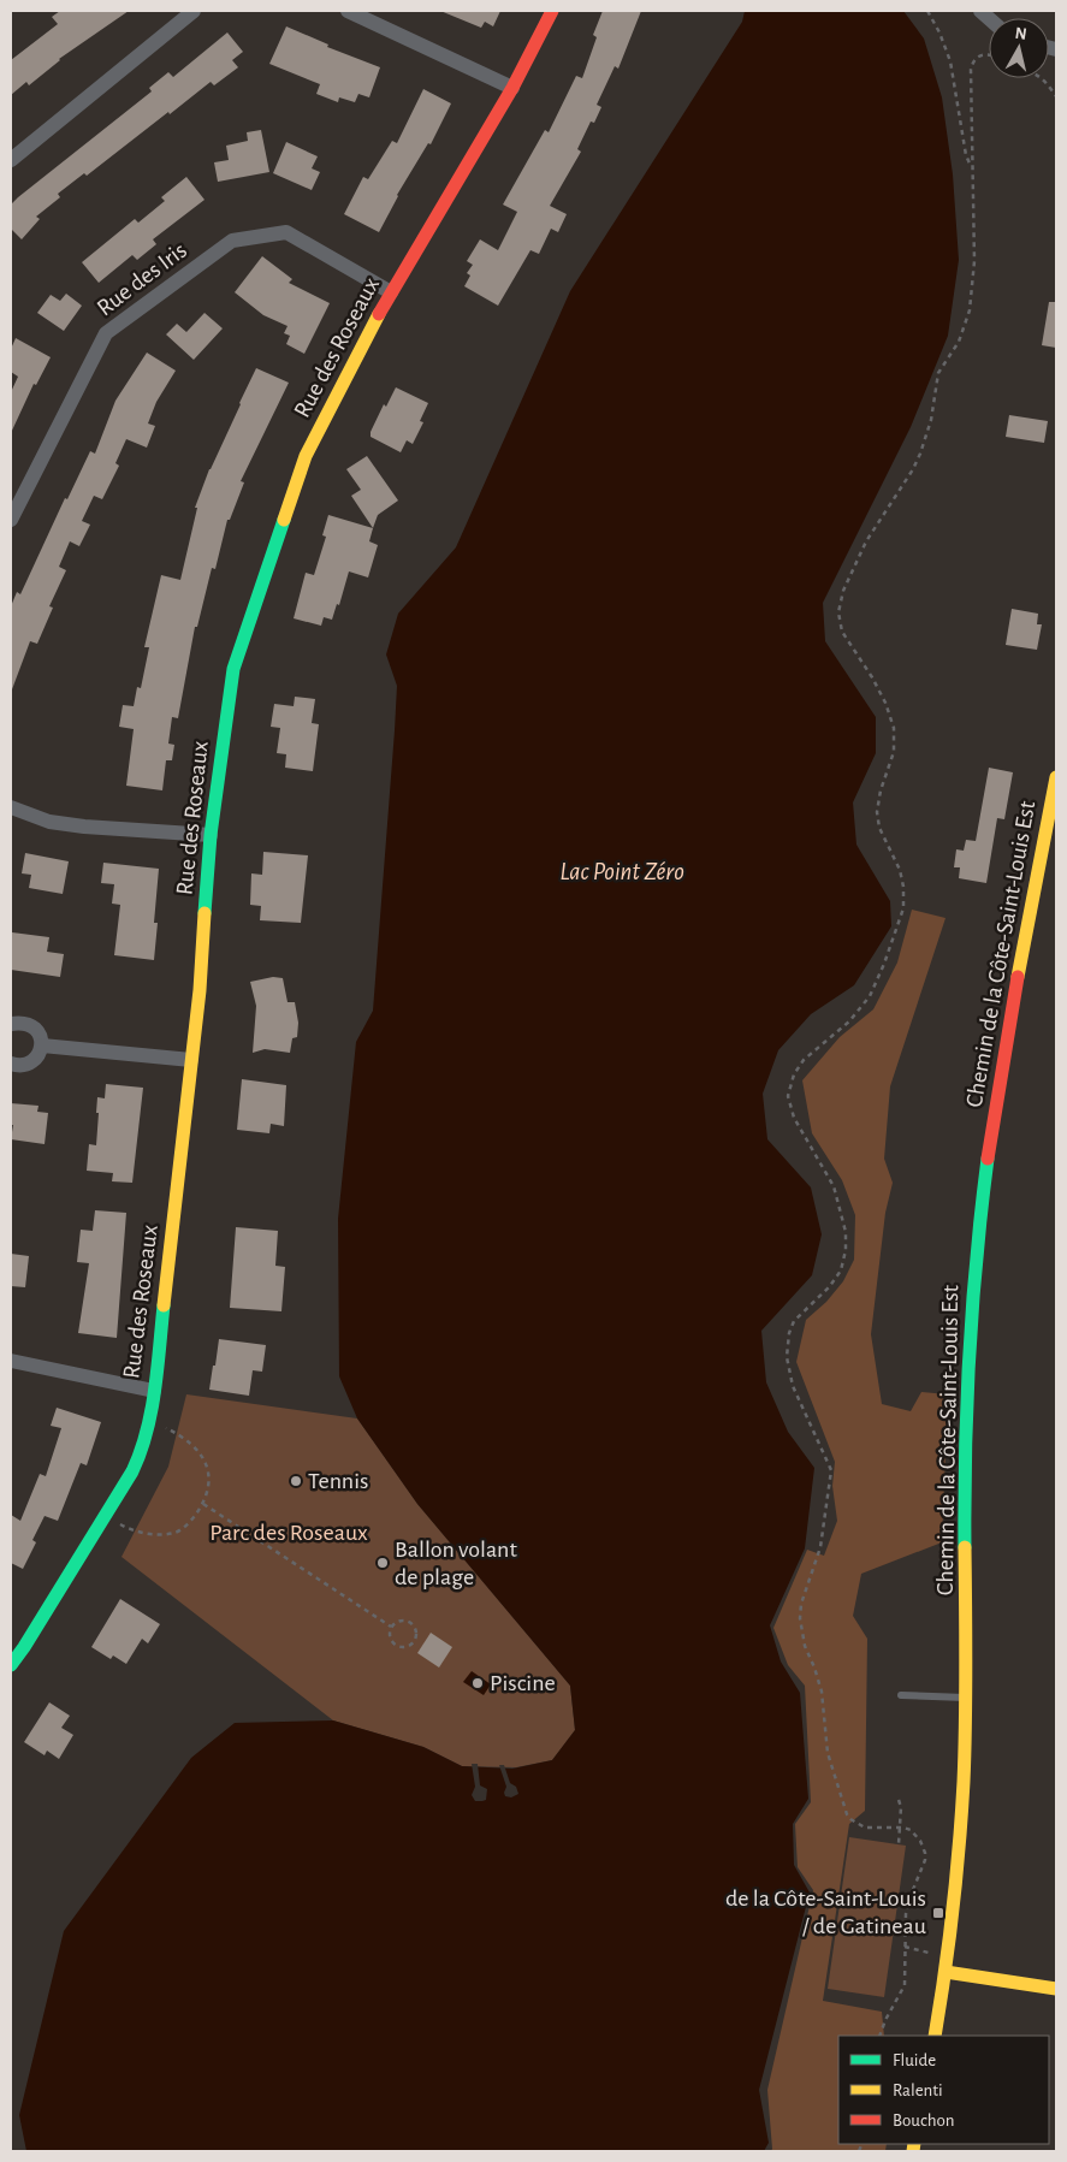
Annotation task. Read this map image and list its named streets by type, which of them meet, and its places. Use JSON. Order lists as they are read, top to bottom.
{
  "streets": {
    "street": ["Rue des Iris", "Rue des Roseaux", "Chemin de la Côte-Saint-Louis Est"]
  },
  "crossings": [
    ["Rue des Iris", "Rue des Roseaux"]
  ],
  "water": ["Lac Point Zéro"],
  "parks": ["Parc des Roseaux"],
  "places": {
    "other": ["Tennis", "Ballon volant de plage", "Piscine"],
    "transit": ["de la Côte-Saint-Louis / de Gatineau"]
  },
  "legend": ["Fluide", "Ralenti", "Bouchon"],
  "north": "top"
}
